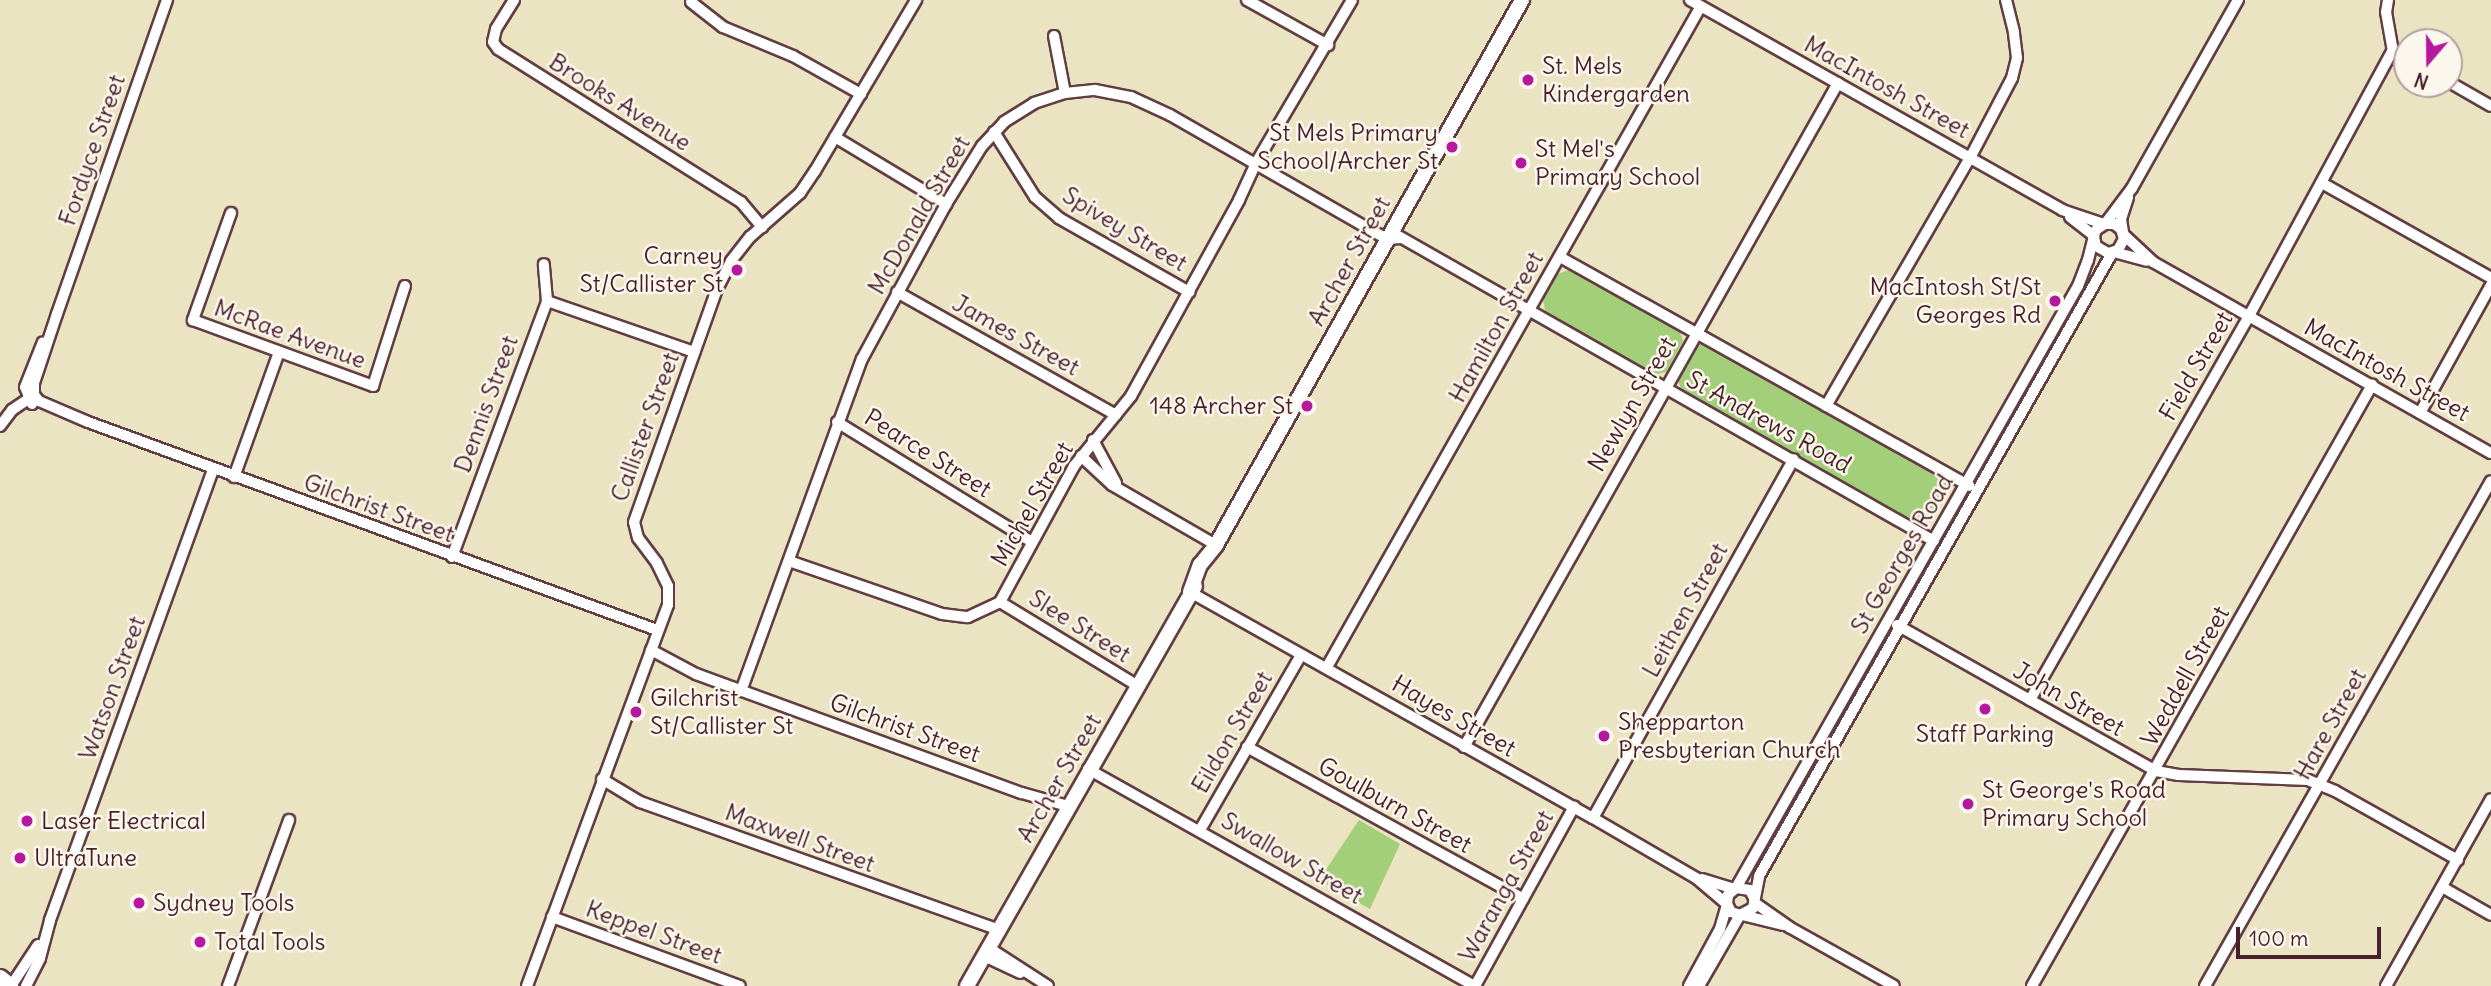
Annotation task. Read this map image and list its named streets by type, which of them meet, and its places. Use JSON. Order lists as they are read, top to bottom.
{
  "streets": {
    "main road": ["Archer Street"],
    "street": [
      "MacIntosh Street",
      "Brooks Avenue",
      "Fordyce Street",
      "McDonald Street",
      "Spivey Street",
      "Hamilton Street",
      "McRae Avenue",
      "James Street",
      "Field Street",
      "Dennis Street",
      "Newlyn Street",
      "St Andrews Road",
      "Callister Street",
      "Pearce Street",
      "Michel Street",
      "Gilchrist Street",
      "St Georges Road",
      "Leithen Street",
      "Slee Street",
      "Weddell Street",
      "Watson Street",
      "John Street",
      "Hayes Street",
      "Hare Street",
      "Eildon Street",
      "Goulburn Street",
      "Maxwell Street",
      "Swallow Street",
      "Waranga Street",
      "Keppel Street"
    ]
  },
  "crossings": [
    ["MacIntosh Street", "Hamilton Street"],
    ["MacIntosh Street", "Field Street"],
    ["MacIntosh Street", "Newlyn Street"],
    ["MacIntosh Street", "St Georges Road"],
    ["MacIntosh Street", "Weddell Street"],
    ["Brooks Avenue", "Callister Street"],
    ["Fordyce Street", "Gilchrist Street"],
    ["McDonald Street", "Spivey Street"],
    ["McDonald Street", "Archer Street"],
    ["McDonald Street", "James Street"],
    ["McDonald Street", "St Andrews Road"],
    ["McDonald Street", "Pearce Street"],
    ["McDonald Street", "Michel Street"],
    ["McDonald Street", "Gilchrist Street"],
    ["Spivey Street", "Michel Street"],
    ["Archer Street", "St Andrews Road"],
    ["Archer Street", "Gilchrist Street"],
    ["Archer Street", "Slee Street"],
    ["Archer Street", "Hayes Street"],
    ["Archer Street", "Maxwell Street"],
    ["Archer Street", "Swallow Street"],
    ["Hamilton Street", "St Andrews Road"],
    ["Hamilton Street", "Hayes Street"],
    ["James Street", "Michel Street"],
    ["Field Street", "John Street"],
    ["Dennis Street", "Gilchrist Street"],
    ["Newlyn Street", "St Andrews Road"],
    ["Newlyn Street", "Hayes Street"],
    ["St Andrews Road", "St Georges Road"],
    ["St Andrews Road", "Leithen Street"],
    ["Callister Street", "Gilchrist Street"],
    ["Callister Street", "Maxwell Street"],
    ["Callister Street", "Keppel Street"],
    ["Pearce Street", "Michel Street"],
    ["Michel Street", "Slee Street"],
    ["Gilchrist Street", "Watson Street"],
    ["St Georges Road", "John Street"],
    ["St Georges Road", "Hayes Street"],
    ["Leithen Street", "Hayes Street"],
    ["Weddell Street", "John Street"],
    ["John Street", "Hare Street"],
    ["Hayes Street", "Eildon Street"],
    ["Hayes Street", "Waranga Street"],
    ["Eildon Street", "Goulburn Street"],
    ["Eildon Street", "Swallow Street"],
    ["Goulburn Street", "Waranga Street"],
    ["Swallow Street", "Waranga Street"]
  ],
  "places": [
    "St. Mels Kindergarden",
    "St Mels Primary School/Archer St",
    "St Mel's Primary School",
    "Carney St/Callister St",
    "MacIntosh St/St Georges Rd",
    "148 Archer St",
    "Staff Parking",
    "Gilchrist St/Callister St",
    "Shepparton Presbyterian Church",
    "St George's Road Primary School",
    "Laser Electrical",
    "UltraTune",
    "Sydney Tools",
    "Total Tools"
  ],
  "scale_bar": "100 m",
  "north": "bottom"
}
